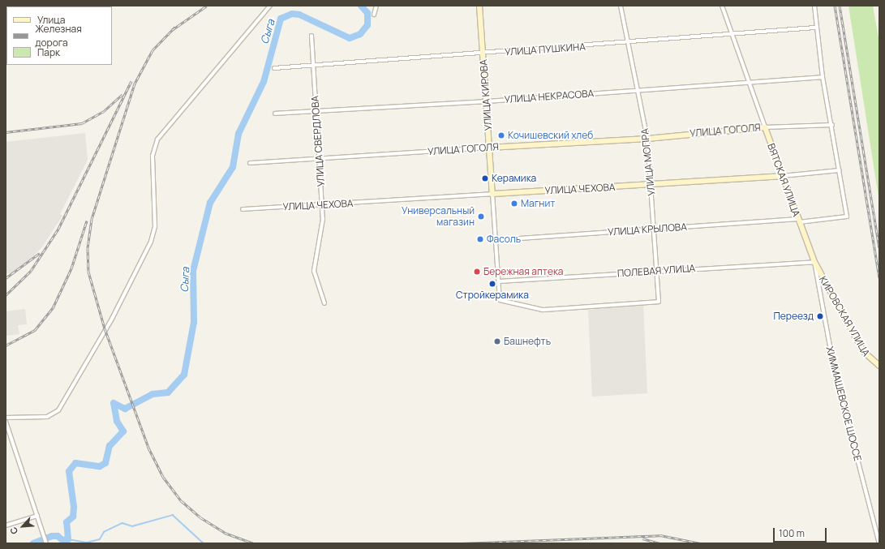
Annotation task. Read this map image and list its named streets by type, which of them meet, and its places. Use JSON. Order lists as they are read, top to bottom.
{
  "streets": {
    "main road": [
      "УЛИЦА КИРОВА",
      "УЛИЦА ГОГОЛЯ",
      "ВЯТСКАЯ УЛИЦА",
      "УЛИЦА ЧЕХОВА",
      "КИРОВСКАЯ УЛИЦА"
    ],
    "street": [
      "УЛИЦА ПУШКИНА",
      "УЛИЦА НЕКРАСОВА",
      "УЛИЦА СВЕРДЛОВА",
      "УЛИЦА МОПРА",
      "УЛИЦА КРЫЛОВА",
      "ПОЛЕВАЯ УЛИЦА",
      "ХИММАШЕВСКОЕ ШОССЕ"
    ]
  },
  "crossings": [
    ["УЛИЦА ПУШКИНА", "УЛИЦА КИРОВА"],
    ["УЛИЦА ПУШКИНА", "УЛИЦА СВЕРДЛОВА"],
    ["УЛИЦА ПУШКИНА", "УЛИЦА МОПРА"],
    ["УЛИЦА ПУШКИНА", "ВЯТСКАЯ УЛИЦА"],
    ["УЛИЦА КИРОВА", "УЛИЦА НЕКРАСОВА"],
    ["УЛИЦА КИРОВА", "УЛИЦА ГОГОЛЯ"],
    ["УЛИЦА КИРОВА", "УЛИЦА МОПРА"],
    ["УЛИЦА КИРОВА", "УЛИЦА ЧЕХОВА"],
    ["УЛИЦА КИРОВА", "УЛИЦА КРЫЛОВА"],
    ["УЛИЦА КИРОВА", "ПОЛЕВАЯ УЛИЦА"],
    ["УЛИЦА НЕКРАСОВА", "УЛИЦА СВЕРДЛОВА"],
    ["УЛИЦА НЕКРАСОВА", "УЛИЦА МОПРА"],
    ["УЛИЦА НЕКРАСОВА", "ВЯТСКАЯ УЛИЦА"],
    ["УЛИЦА ГОГОЛЯ", "УЛИЦА СВЕРДЛОВА"],
    ["УЛИЦА ГОГОЛЯ", "УЛИЦА МОПРА"],
    ["УЛИЦА ГОГОЛЯ", "ВЯТСКАЯ УЛИЦА"],
    ["УЛИЦА СВЕРДЛОВА", "УЛИЦА ЧЕХОВА"],
    ["УЛИЦА МОПРА", "УЛИЦА ЧЕХОВА"],
    ["УЛИЦА МОПРА", "УЛИЦА КРЫЛОВА"],
    ["УЛИЦА МОПРА", "ПОЛЕВАЯ УЛИЦА"],
    ["ВЯТСКАЯ УЛИЦА", "УЛИЦА ЧЕХОВА"],
    ["ВЯТСКАЯ УЛИЦА", "УЛИЦА КРЫЛОВА"],
    ["ВЯТСКАЯ УЛИЦА", "ПОЛЕВАЯ УЛИЦА"],
    ["ВЯТСКАЯ УЛИЦА", "КИРОВСКАЯ УЛИЦА"],
    ["ВЯТСКАЯ УЛИЦА", "ХИММАШЕВСКОЕ ШОССЕ"],
    ["УЛИЦА ЧЕХОВА", "УЛИЦА КРЫЛОВА"],
    ["ПОЛЕВАЯ УЛИЦА", "КИРОВСКАЯ УЛИЦА"],
    ["ПОЛЕВАЯ УЛИЦА", "ХИММАШЕВСКОЕ ШОССЕ"],
    ["КИРОВСКАЯ УЛИЦА", "ХИММАШЕВСКОЕ ШОССЕ"]
  ],
  "water": ["Сыга"],
  "places": [
    "Кочишевский хлеб",
    "Керамика",
    "Магнит",
    "Универсальный магазин",
    "Фасоль",
    "Бережная аптека",
    "Стройкерамика",
    "Переезд",
    "Башнефть"
  ],
  "legend": ["Улица", "Железная дорога", "Парк"],
  "scale_bar": "100 m",
  "north": "bottom left"
}
